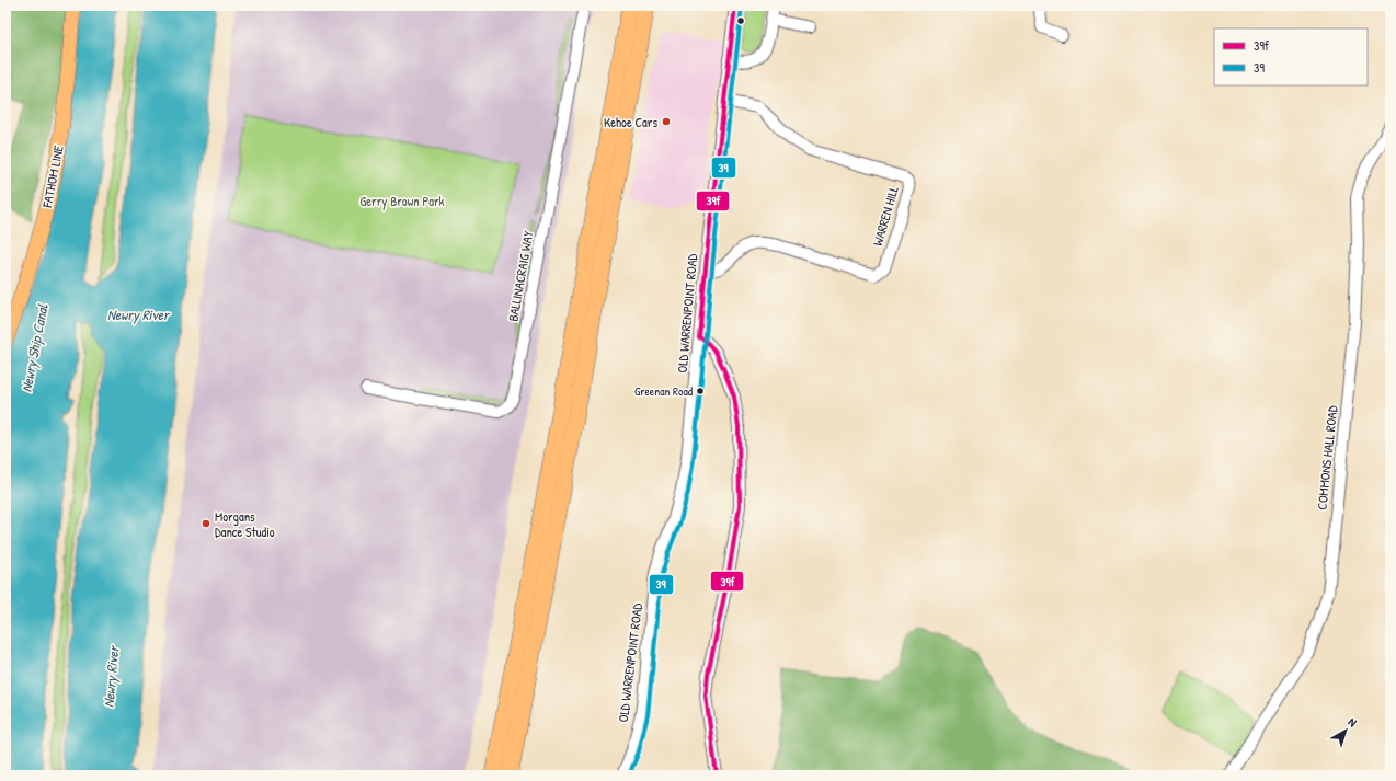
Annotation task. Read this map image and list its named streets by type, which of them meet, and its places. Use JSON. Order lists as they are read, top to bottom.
{
  "streets": {
    "main road": ["FATHOM LINE"],
    "street": [
      "WARREN HILL",
      "BALLINACRAIG WAY",
      "OLD WARRENPOINT ROAD",
      "COMMONS HALL ROAD"
    ]
  },
  "crossings": [
    ["WARREN HILL", "OLD WARRENPOINT ROAD"]
  ],
  "water": ["Newry River", "Newry Ship Canal"],
  "parks": ["Gerry Brown Park"],
  "places": ["Kehoe Cars", "Greenan Road", "Morgans Dance Studio"],
  "lines": ["transit line 39f", "transit line 39"],
  "legend": ["39f", "39"],
  "north": "top right"
}
